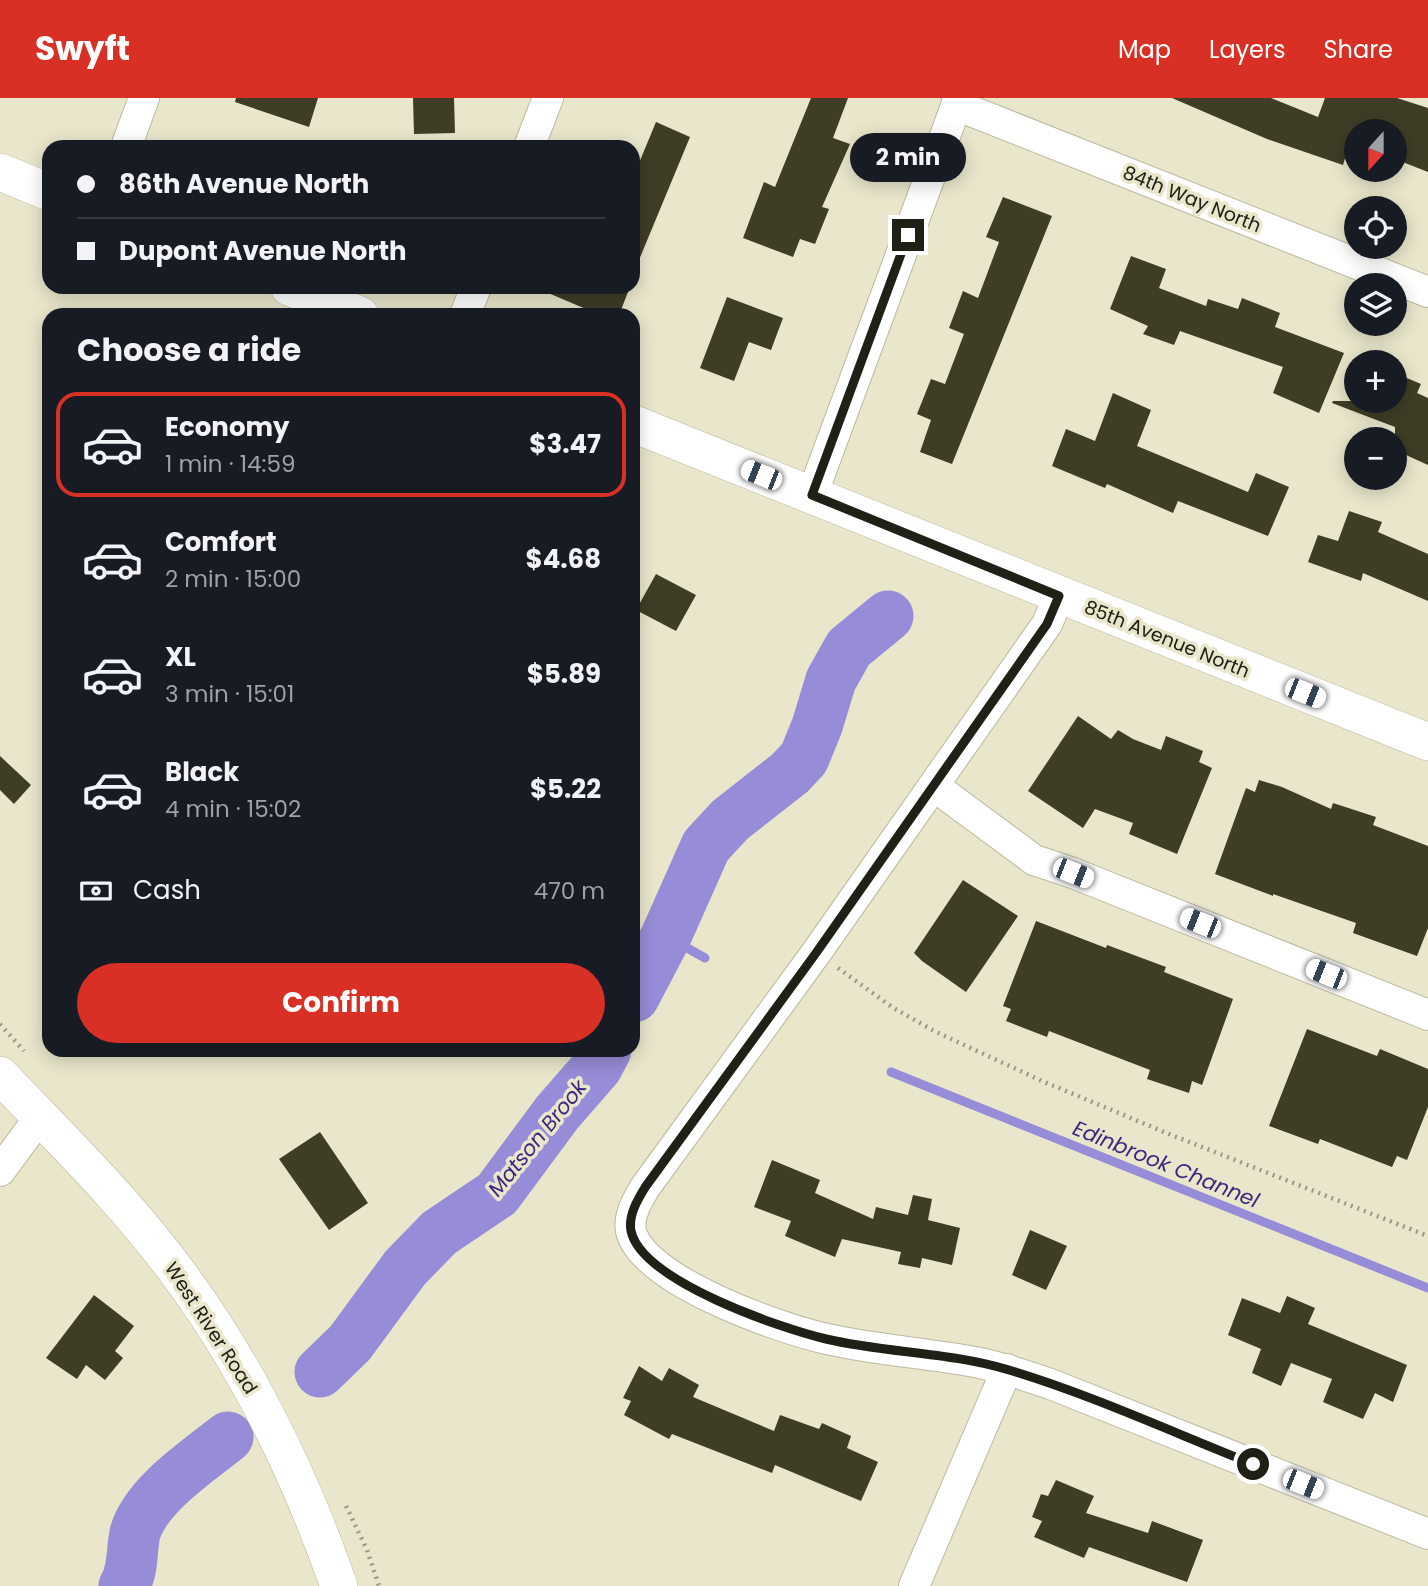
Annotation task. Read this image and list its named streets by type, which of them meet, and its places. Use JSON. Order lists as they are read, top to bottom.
{
  "streets": {
    "street": ["84th Way North", "85th Avenue North", "West River Road"]
  },
  "water": ["Matson Brook", "Edinbrook Channel"],
  "north": "bottom",
  "page": {
    "header": "Swyft",
    "nav": ["Map", "Layers", "Share"],
    "map_buttons": ["+", "−"],
    "bubble": "2 min",
    "banner": ["86th Avenue North", "Dupont Avenue North"],
    "heading": "Choose a ride",
    "list": [
      {
        "name": "Economy",
        "note": "1 min · 14:59",
        "value": "$3.47"
      },
      {
        "name": "Comfort",
        "note": "2 min · 15:00",
        "value": "$4.68"
      },
      {
        "name": "XL",
        "note": "3 min · 15:01",
        "value": "$5.89"
      },
      {
        "name": "Black",
        "note": "4 min · 15:02",
        "value": "$5.22"
      }
    ],
    "pay": ["Cash", "470 m"],
    "buttons": "Confirm"
  }
}
